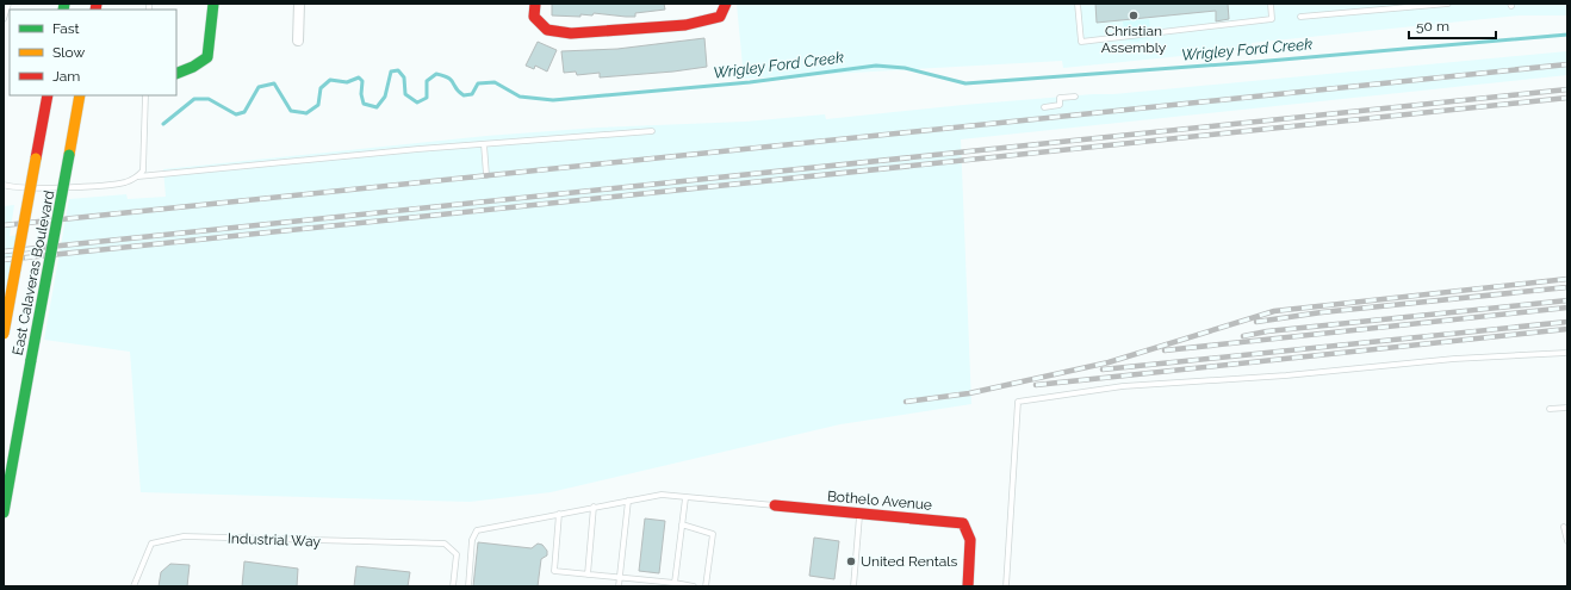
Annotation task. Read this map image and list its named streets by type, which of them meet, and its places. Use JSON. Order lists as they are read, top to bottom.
{
  "streets": {
    "main road": ["East Calaveras Boulevard", "Bothelo Avenue"],
    "lane": ["Industrial Way"]
  },
  "water": ["Wrigley Ford Creek"],
  "places": ["Christian Assembly", "United Rentals"],
  "legend": ["Fast", "Slow", "Jam"],
  "scale_bar": "50 m"
}
